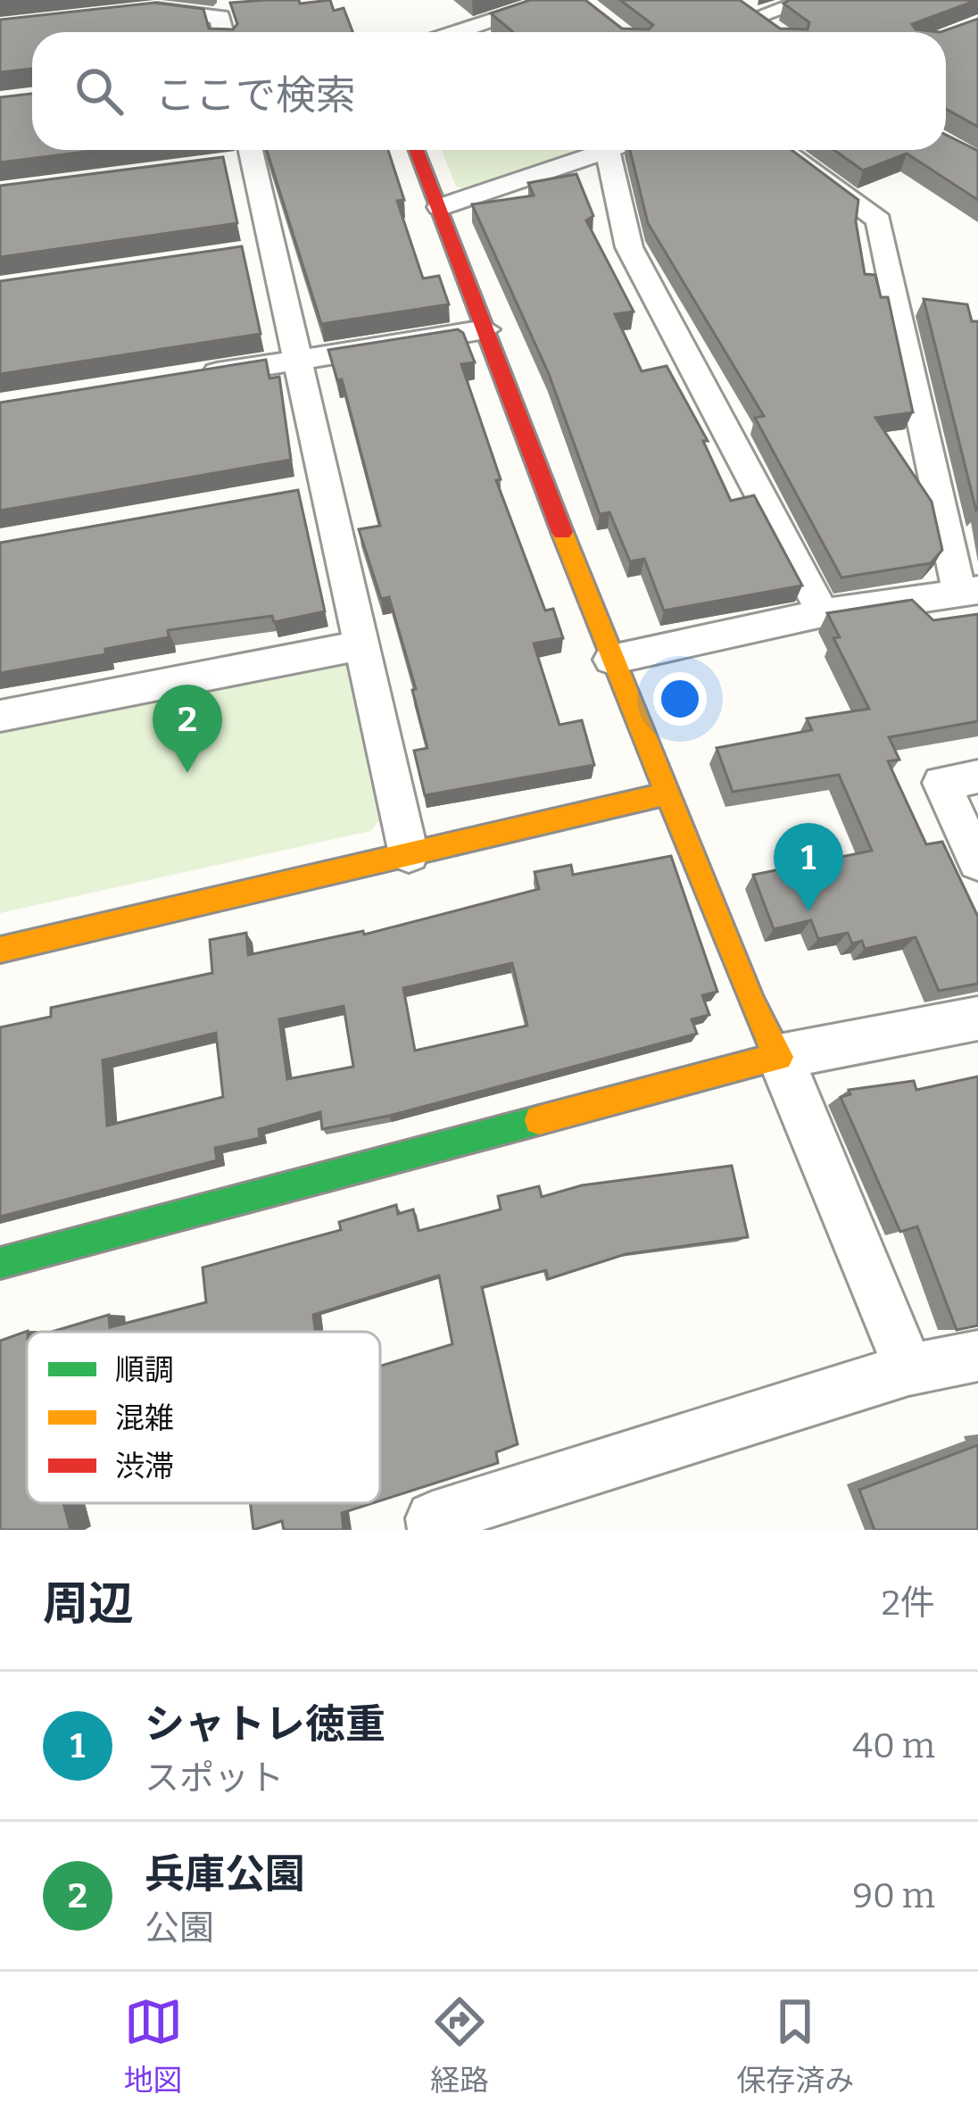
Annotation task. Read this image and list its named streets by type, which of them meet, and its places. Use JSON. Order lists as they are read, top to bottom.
{
  "legend": ["順調", "混雑", "渋滞"],
  "page": {
    "search": "ここで検索",
    "pins": ["2", "1"],
    "heading": ["周辺", "2件"],
    "list": [
      {
        "mark": "1",
        "name": "シャトレ徳重",
        "note": "スポット",
        "value": "40 m"
      },
      {
        "mark": "2",
        "name": "兵庫公園",
        "note": "公園",
        "value": "90 m"
      }
    ],
    "nav": ["地図", "経路", "保存済み"]
  }
}
